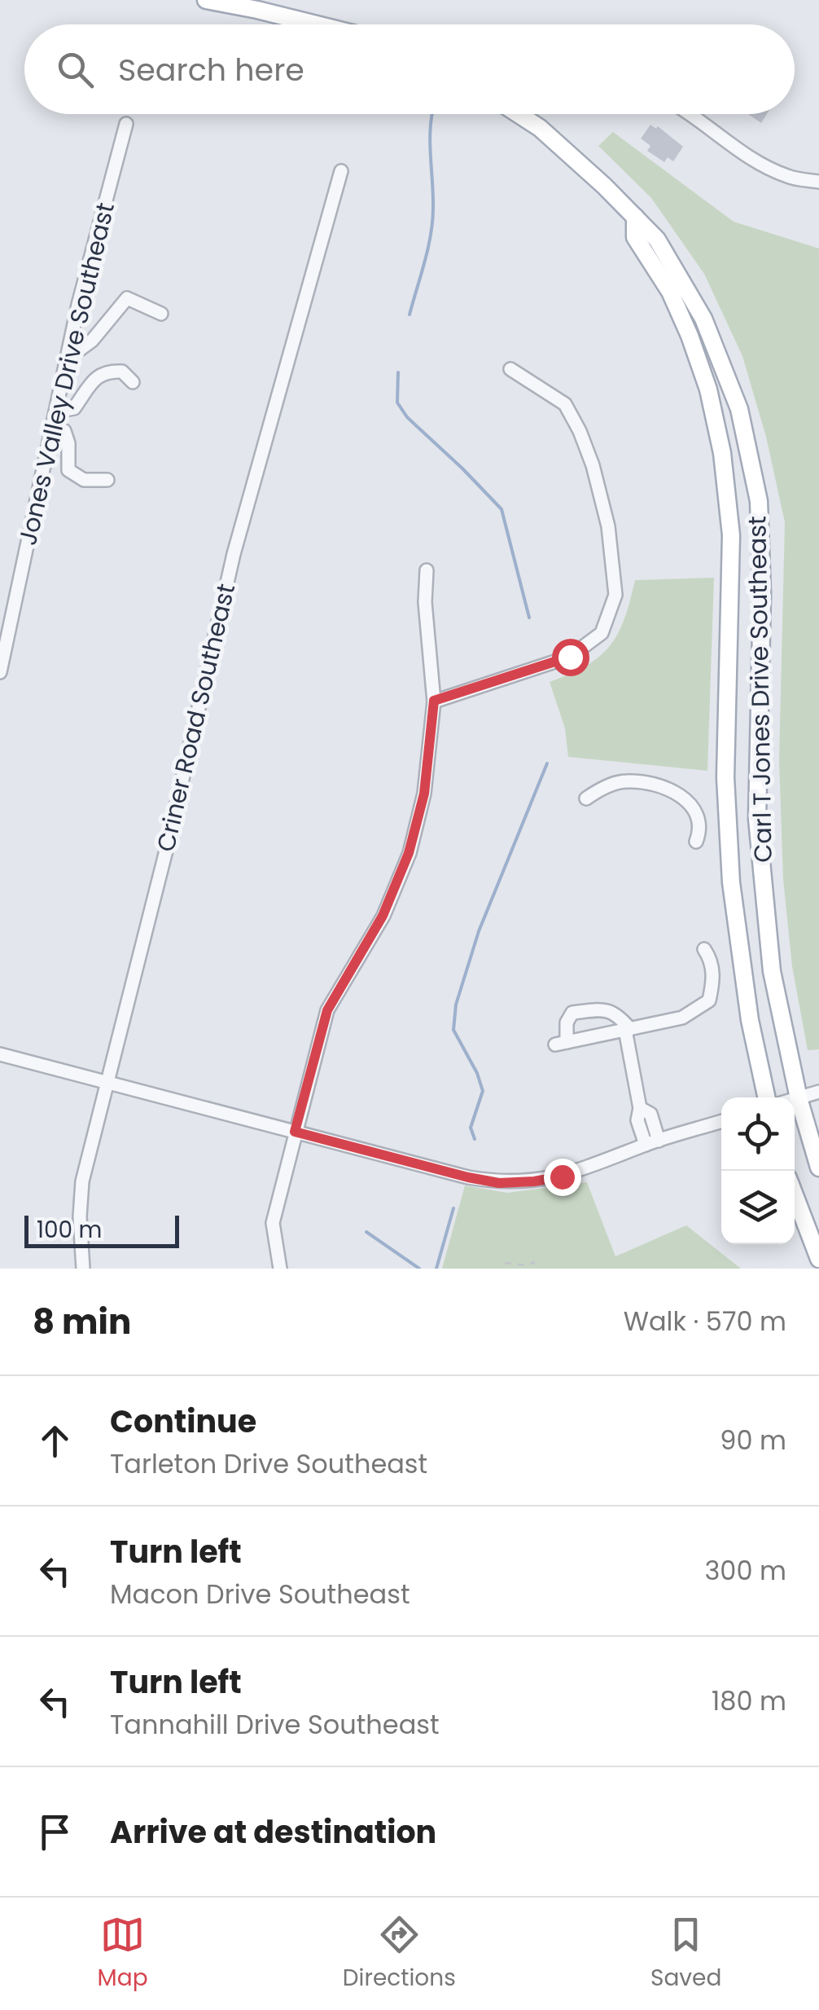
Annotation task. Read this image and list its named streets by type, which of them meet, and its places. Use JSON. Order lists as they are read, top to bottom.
{
  "streets": {
    "main road": ["Carl T Jones Drive Southeast"],
    "street": ["Jones Valley Drive Southeast", "Criner Road Southeast"]
  },
  "scale_bar": "100 m",
  "page": {
    "search": "Search here",
    "scale": "100 m",
    "heading": ["8 min", "Walk · 570 m"],
    "list": [
      ["Continue", "Tarleton Drive Southeast", "90 m"],
      ["Turn left", "Macon Drive Southeast", "300 m"],
      ["Turn left", "Tannahill Drive Southeast", "180 m"],
      "Arrive at destination"
    ],
    "nav": ["Map", "Directions", "Saved"]
  }
}
